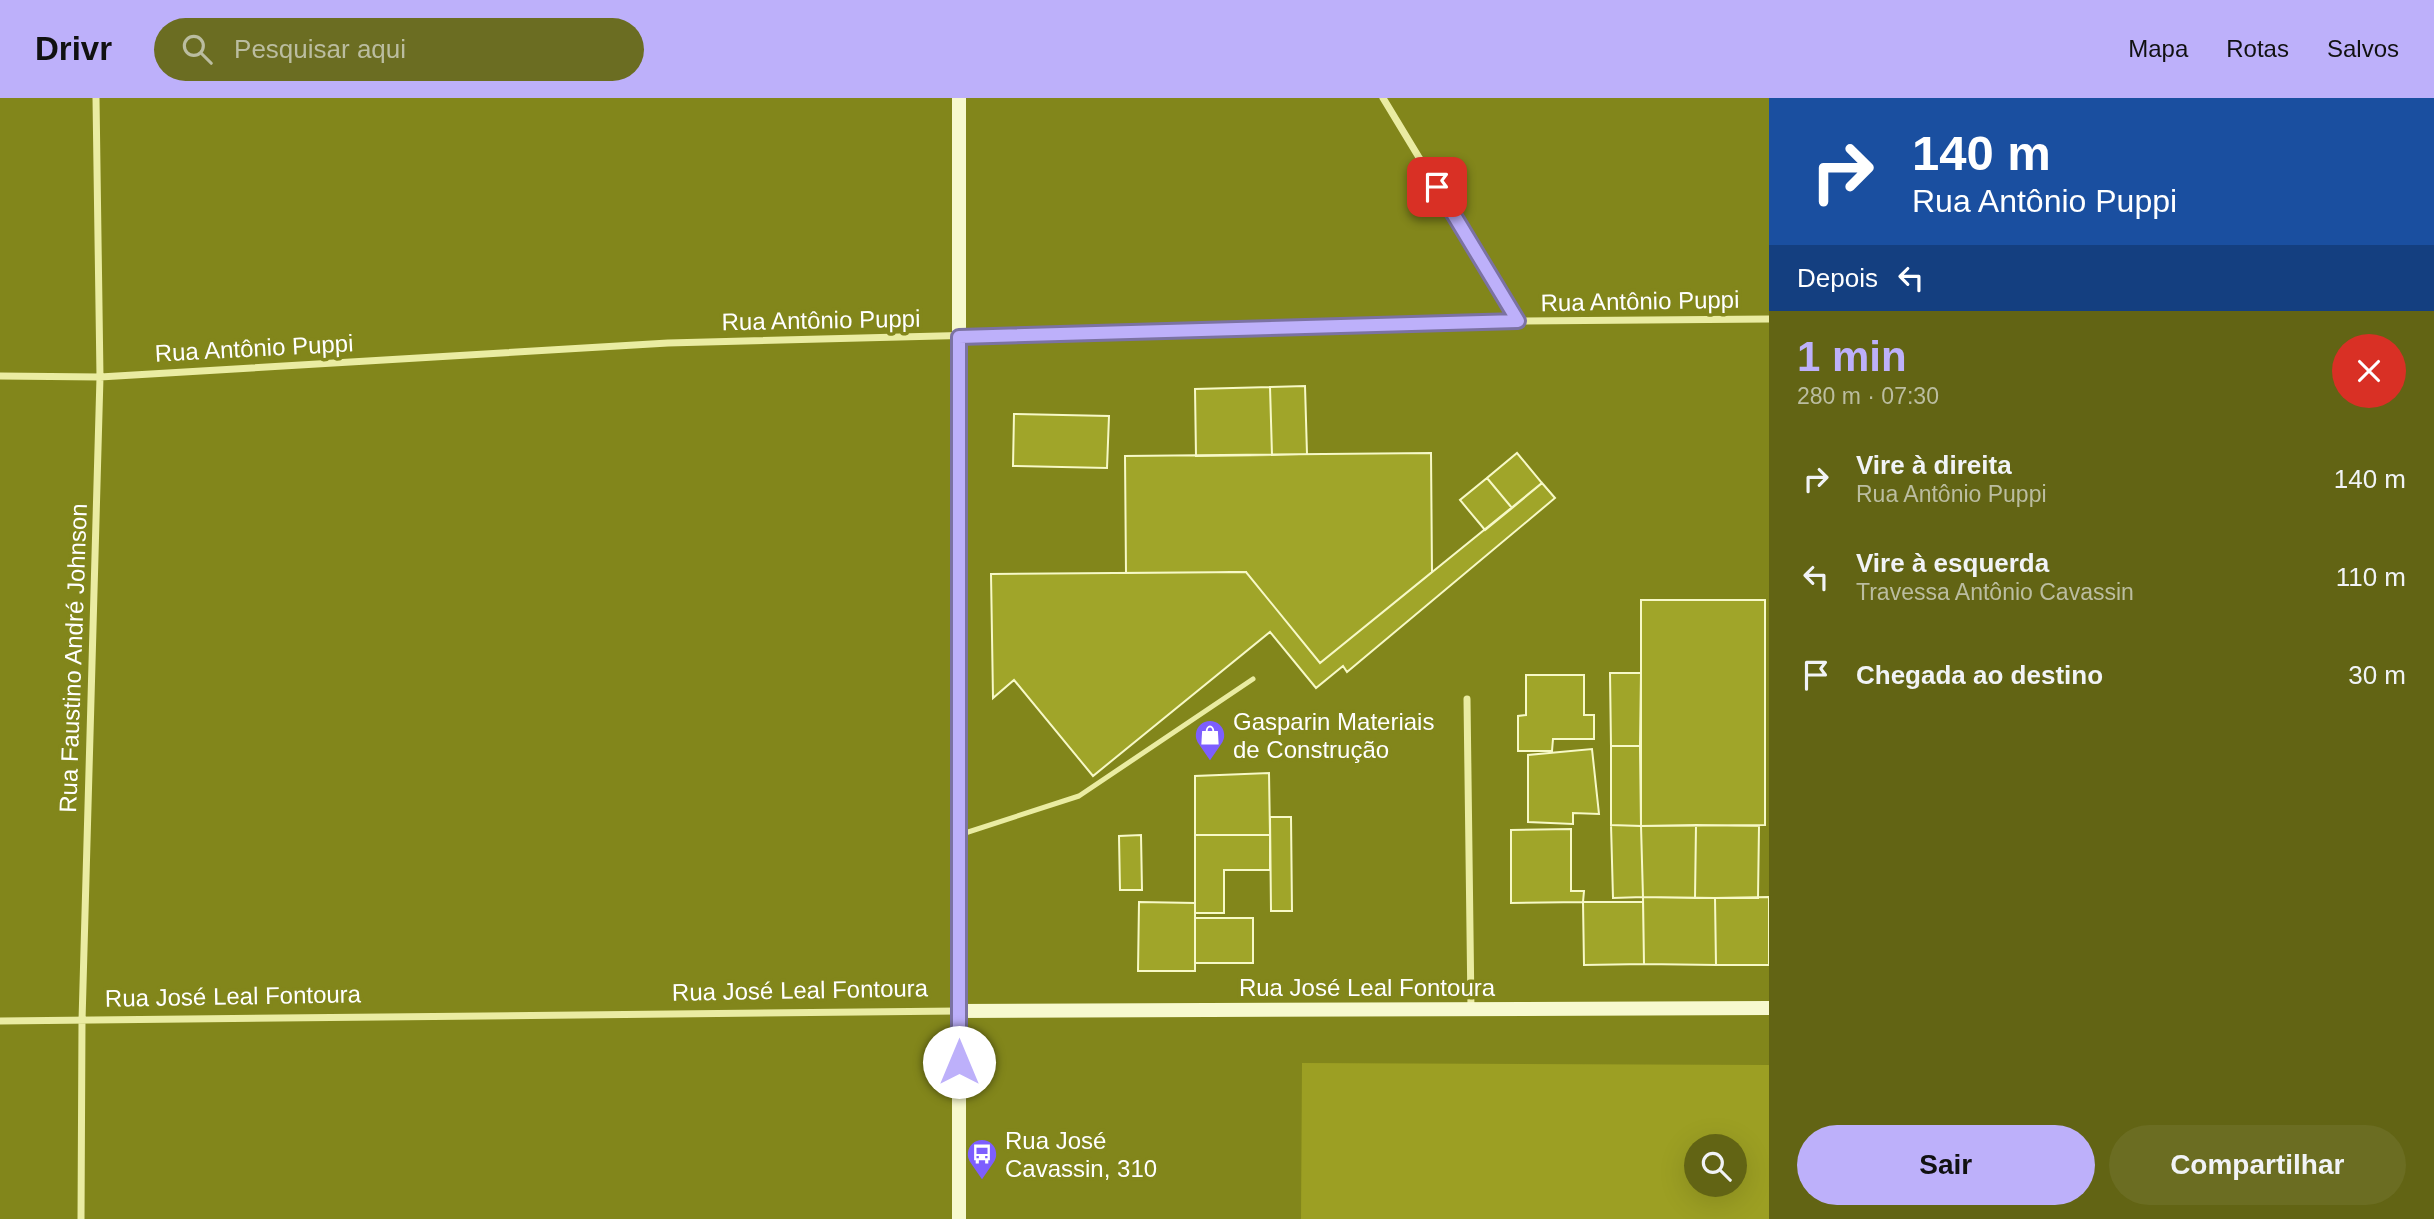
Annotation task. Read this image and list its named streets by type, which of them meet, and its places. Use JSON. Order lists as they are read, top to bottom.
{
  "streets": {
    "main road": ["Rua José Leal Fontoura"],
    "street": ["Rua Antônio Puppi", "Rua Faustino André Johnson"]
  },
  "crossings": [
    ["Rua Antônio Puppi", "Rua Faustino André Johnson"],
    ["Rua Faustino André Johnson", "Rua José Leal Fontoura"]
  ],
  "places": {
    "shop": ["Gasparin Materiais de Construção"],
    "bus stop": ["Rua José Cavassin, 310"]
  },
  "page": {
    "header": "Drivr",
    "search": "Pesquisar aqui",
    "nav": ["Mapa", "Rotas", "Salvos"],
    "turn": ["140 m", "Rua Antônio Puppi"],
    "then": "Depois",
    "heading": ["1 min", "280 m · 07:30"],
    "list": [
      {
        "name": "Vire à direita",
        "note": "Rua Antônio Puppi",
        "value": "140 m"
      },
      {
        "name": "Vire à esquerda",
        "note": "Travessa Antônio Cavassin",
        "value": "110 m"
      },
      {
        "name": "Chegada ao destino",
        "value": "30 m"
      }
    ],
    "buttons": ["Sair", "Compartilhar"]
  }
}
